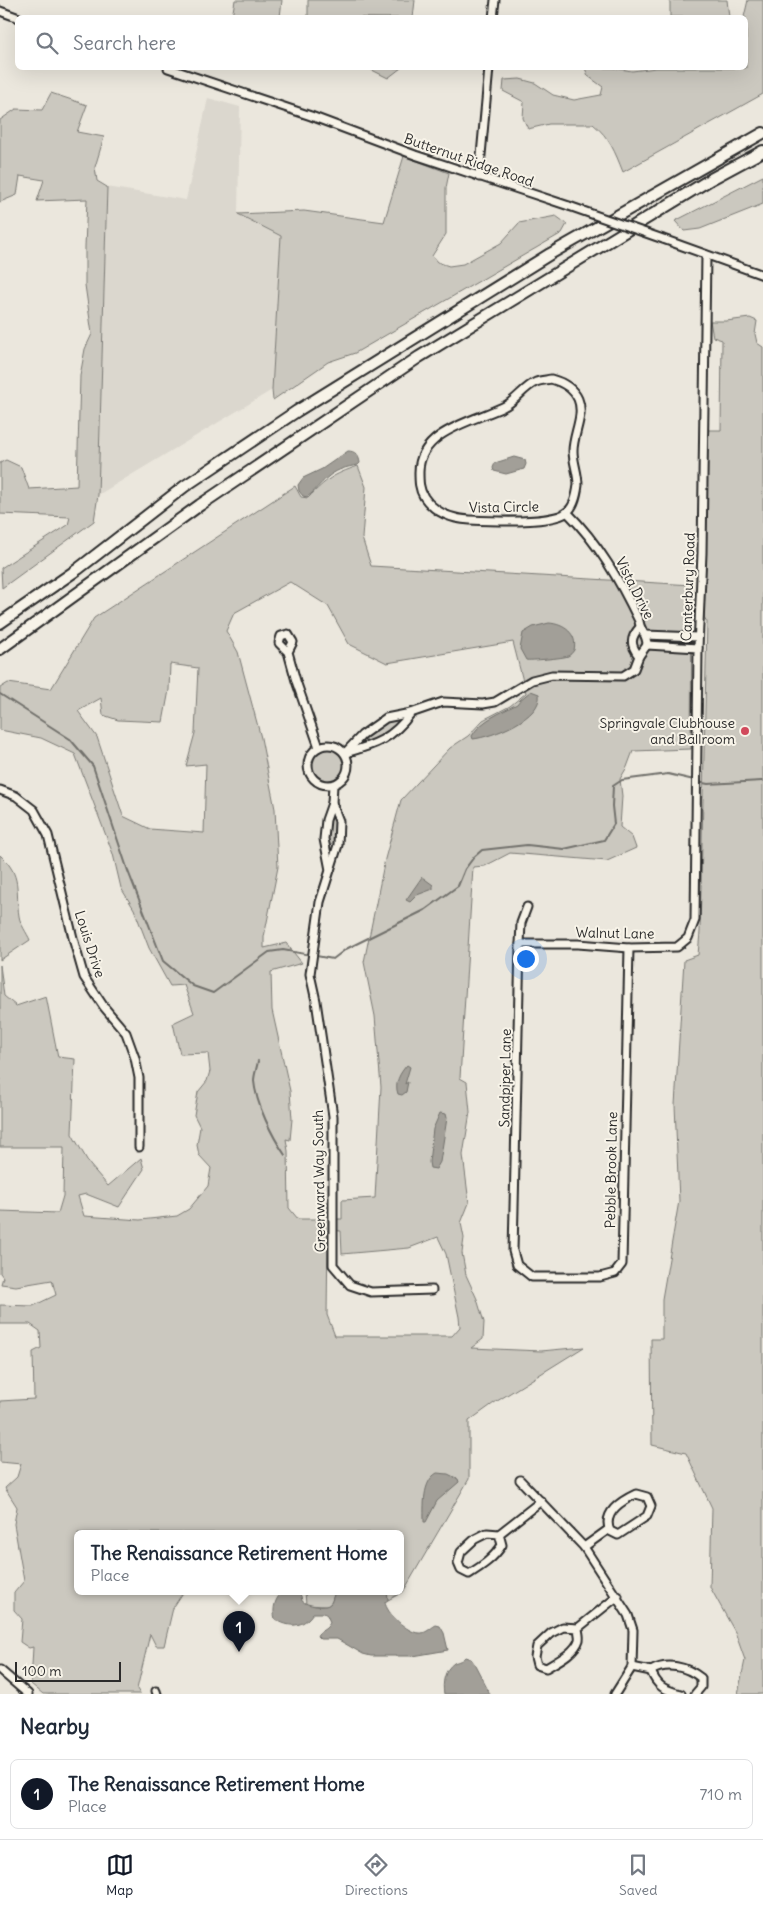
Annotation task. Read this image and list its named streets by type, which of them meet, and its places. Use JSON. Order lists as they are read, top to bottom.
{
  "streets": {
    "street": [
      "Butternut Ridge Road",
      "Vista Circle",
      "Canterbury Road",
      "Vista Drive",
      "Walnut Lane",
      "Louis Drive",
      "Sandpiper Lane",
      "Pebble Brook Lane",
      "Greenward Way South"
    ]
  },
  "crossings": [
    ["Butternut Ridge Road", "Canterbury Road"],
    ["Vista Circle", "Vista Drive"],
    ["Canterbury Road", "Vista Drive"],
    ["Canterbury Road", "Walnut Lane"],
    ["Walnut Lane", "Sandpiper Lane"],
    ["Walnut Lane", "Pebble Brook Lane"],
    ["Sandpiper Lane", "Pebble Brook Lane"]
  ],
  "places": ["Springvale Clubhouse and Ballroom"],
  "scale_bar": "100 m",
  "page": {
    "search": "Search here",
    "popup": ["The Renaissance Retirement Home", "Place"],
    "pins": "1",
    "scale": "100 m",
    "heading": "Nearby",
    "list": [
      {
        "mark": "1",
        "name": "The Renaissance Retirement Home",
        "note": "Place",
        "value": "710 m"
      }
    ],
    "nav": ["Map", "Directions", "Saved"]
  }
}
